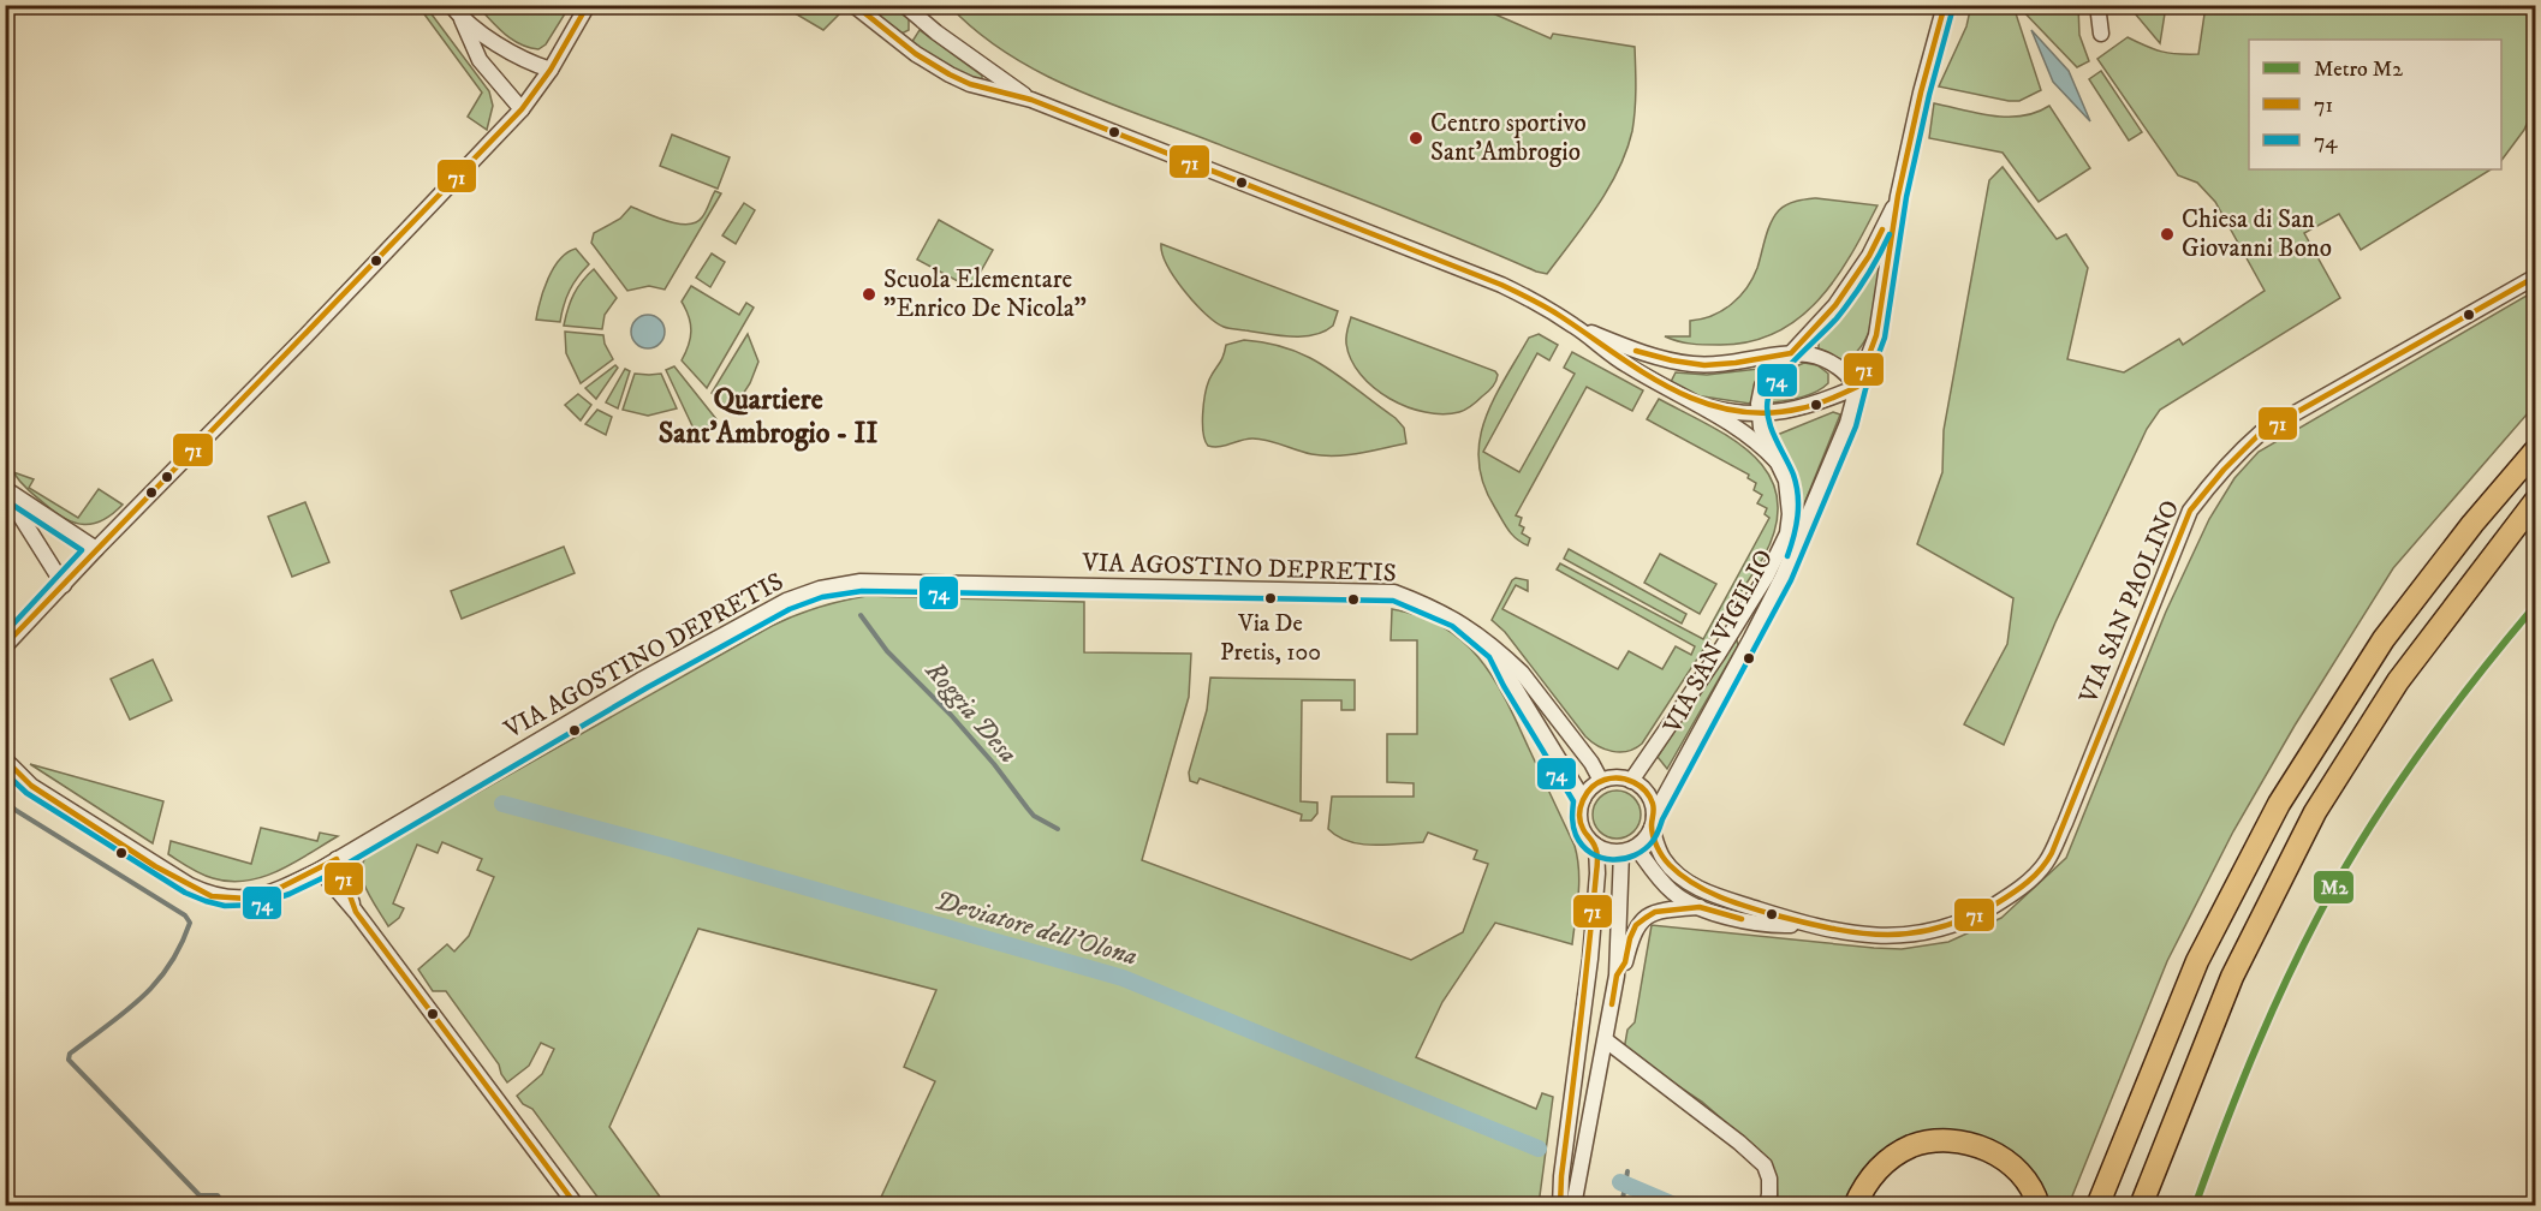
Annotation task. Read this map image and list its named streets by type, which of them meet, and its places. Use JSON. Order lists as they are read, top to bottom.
{
  "streets": {
    "street": ["VIA AGOSTINO DEPRETIS", "VIA SAN PAOLINO", "VIA SAN VIGILIO"]
  },
  "crossings": [
    ["VIA AGOSTINO DEPRETIS", "VIA SAN PAOLINO"],
    ["VIA AGOSTINO DEPRETIS", "VIA SAN VIGILIO"],
    ["VIA SAN PAOLINO", "VIA SAN VIGILIO"]
  ],
  "districts": ["Quartiere Sant'Ambrogio - II"],
  "water": ["Roggia Desa", "Deviatore dell'Olona"],
  "places": [
    "Centro sportivo Sant'Ambrogio",
    "Chiesa di San Giovanni Bono",
    "Scuola Elementare \"Enrico De Nicola\"",
    "Via De Pretis, 100"
  ],
  "lines": ["transit line 71", "transit line 74", "metro line M2"],
  "legend": ["Metro M2", "71", "74"]
}
